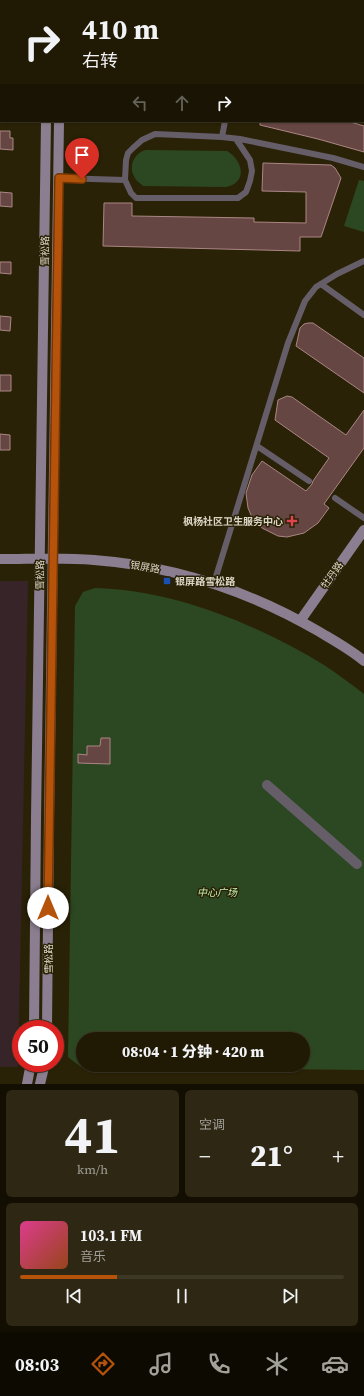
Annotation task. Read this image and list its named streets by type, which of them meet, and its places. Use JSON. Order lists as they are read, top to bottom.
{
  "streets": {
    "main road": ["雪松路", "银屏路", "牡丹路"]
  },
  "crossings": [
    ["雪松路", "银屏路"],
    ["银屏路", "牡丹路"]
  ],
  "parks": ["中心广场"],
  "places": {
    "health": ["枫杨社区卫生服务中心"],
    "transit": ["银屏路雪松路"]
  },
  "page": {
    "turn": ["410 m", "右转"],
    "limit": "50",
    "trip": "08:04 · 1 分钟 · 420 m",
    "tile": [
      ["41", "km/h"],
      "空调"
    ],
    "heat": ["−", "21°", "+"],
    "song": ["103.1 FM", "音乐"],
    "tabs": "08:03"
  }
}
